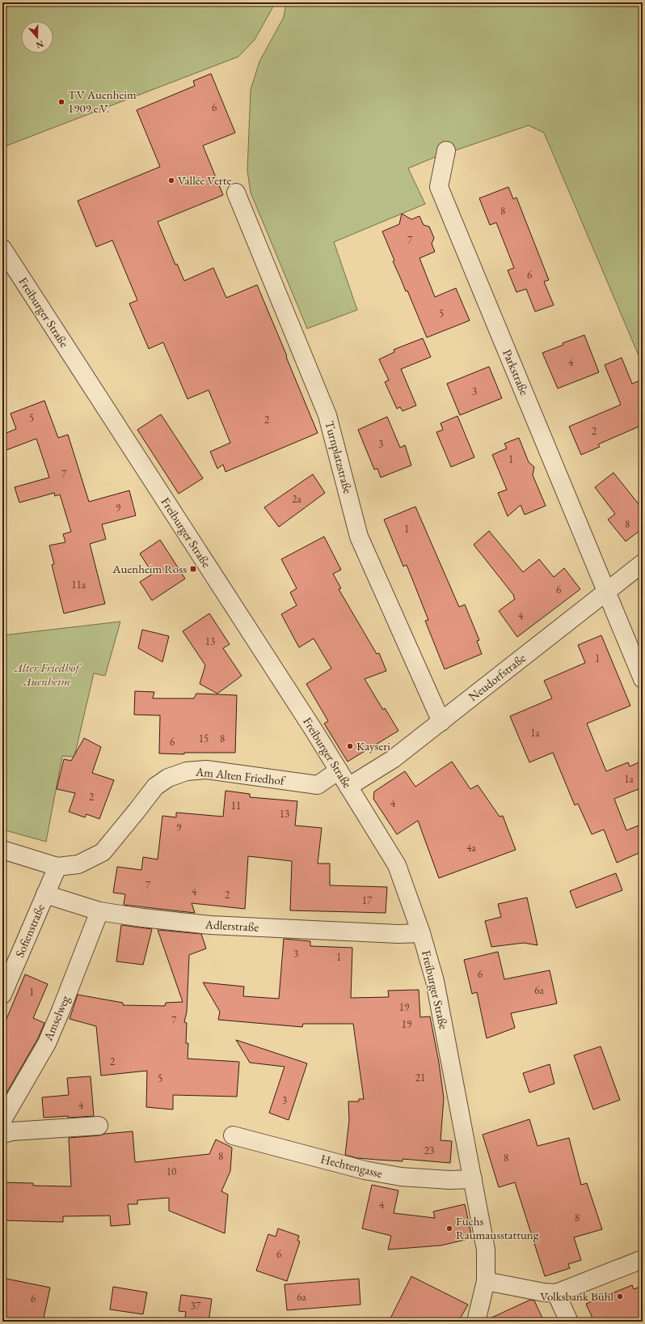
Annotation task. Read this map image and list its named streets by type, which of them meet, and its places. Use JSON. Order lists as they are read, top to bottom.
{
  "streets": {
    "street": [
      "Freiburger Straße",
      "Parkstraße",
      "Turnplatzstraße",
      "Neudorfstraße",
      "Am Alten Friedhof",
      "Adlerstraße",
      "Sofienstraße",
      "Amselweg",
      "Hechtengasse"
    ]
  },
  "crossings": [
    ["Freiburger Straße", "Neudorfstraße"],
    ["Freiburger Straße", "Am Alten Friedhof"],
    ["Freiburger Straße", "Adlerstraße"],
    ["Freiburger Straße", "Hechtengasse"],
    ["Parkstraße", "Neudorfstraße"],
    ["Turnplatzstraße", "Neudorfstraße"],
    ["Am Alten Friedhof", "Sofienstraße"],
    ["Adlerstraße", "Sofienstraße"],
    ["Adlerstraße", "Amselweg"]
  ],
  "parks": ["Alter Friedhof Auenheim"],
  "places": {
    "other": [
      "TV Auenheim 1909 e.V.",
      "Vallée Verte",
      "Kayseri",
      "Fuchs Raumausstattung",
      "Volksbank Bühl"
    ],
    "transit": ["Auenheim Ross"]
  },
  "house_numbers": [
    "6",
    "8",
    "7",
    "6",
    "5",
    "4",
    "3",
    "5",
    "2",
    "2",
    "3",
    "1",
    "7",
    "2a",
    "9",
    "8",
    "1",
    "11a",
    "6",
    "4",
    "13",
    "1",
    "1a",
    "15",
    "8",
    "6",
    "1a",
    "2",
    "4",
    "11",
    "13",
    "9",
    "4a",
    "7",
    "4",
    "2",
    "17",
    "3",
    "1",
    "6",
    "6a",
    "1",
    "19",
    "7",
    "19",
    "2",
    "21",
    "5",
    "3",
    "4",
    "23",
    "8",
    "8",
    "10",
    "4",
    "8",
    "6",
    "6a",
    "6",
    "37"
  ],
  "north": "bottom"
}
